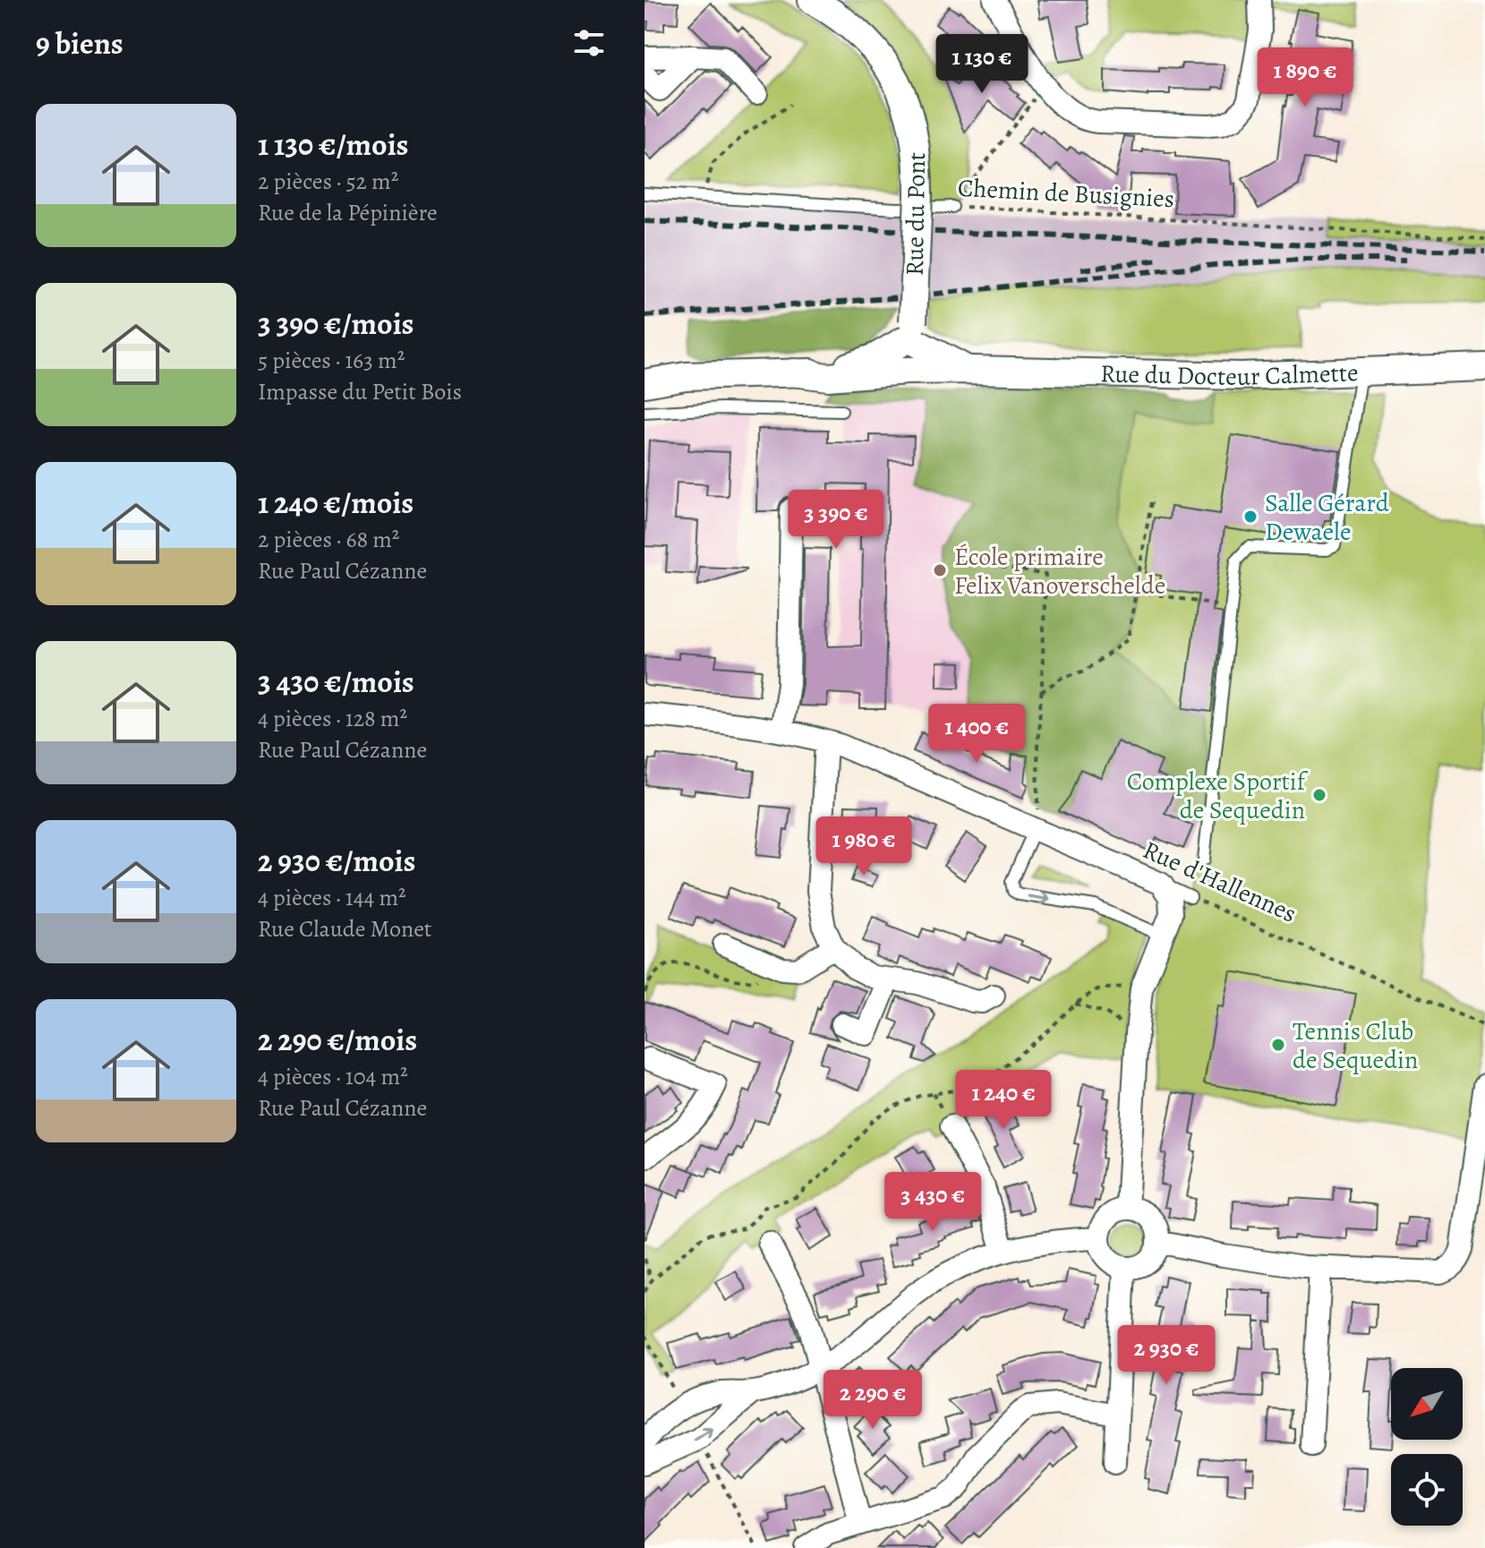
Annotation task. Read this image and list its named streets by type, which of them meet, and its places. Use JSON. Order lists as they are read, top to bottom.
{
  "streets": {
    "street": ["Rue du Pont", "Rue du Docteur Calmette", "Rue d'Hallennes"],
    "lane": ["Chemin de Busignies"]
  },
  "crossings": [
    ["Rue du Pont", "Rue du Docteur Calmette"]
  ],
  "places": [
    "Salle Gérard Dewaele",
    "École primaire Felix Vanoverschelde",
    "Complexe Sportif de Sequedin",
    "Tennis Club de Sequedin"
  ],
  "north": "bottom left",
  "page": {
    "heading": "9 biens",
    "price": [
      "1 130 €",
      "1 890 €",
      "3 390 €",
      "1 400 €",
      "1 980 €",
      "1 240 €",
      "3 430 €",
      "2 930 €",
      "2 290 €"
    ],
    "list": [
      {
        "name": "1 130 €/mois",
        "note": "2 pièces · 52 m² · Rue de la Pépinière"
      },
      {
        "name": "3 390 €/mois",
        "note": "5 pièces · 163 m² · Impasse du Petit Bois"
      },
      {
        "name": "1 240 €/mois",
        "note": "2 pièces · 68 m² · Rue Paul Cézanne"
      },
      {
        "name": "3 430 €/mois",
        "note": "4 pièces · 128 m² · Rue Paul Cézanne"
      },
      {
        "name": "2 930 €/mois",
        "note": "4 pièces · 144 m² · Rue Claude Monet"
      },
      {
        "name": "2 290 €/mois",
        "note": "4 pièces · 104 m² · Rue Paul Cézanne"
      }
    ]
  }
}
